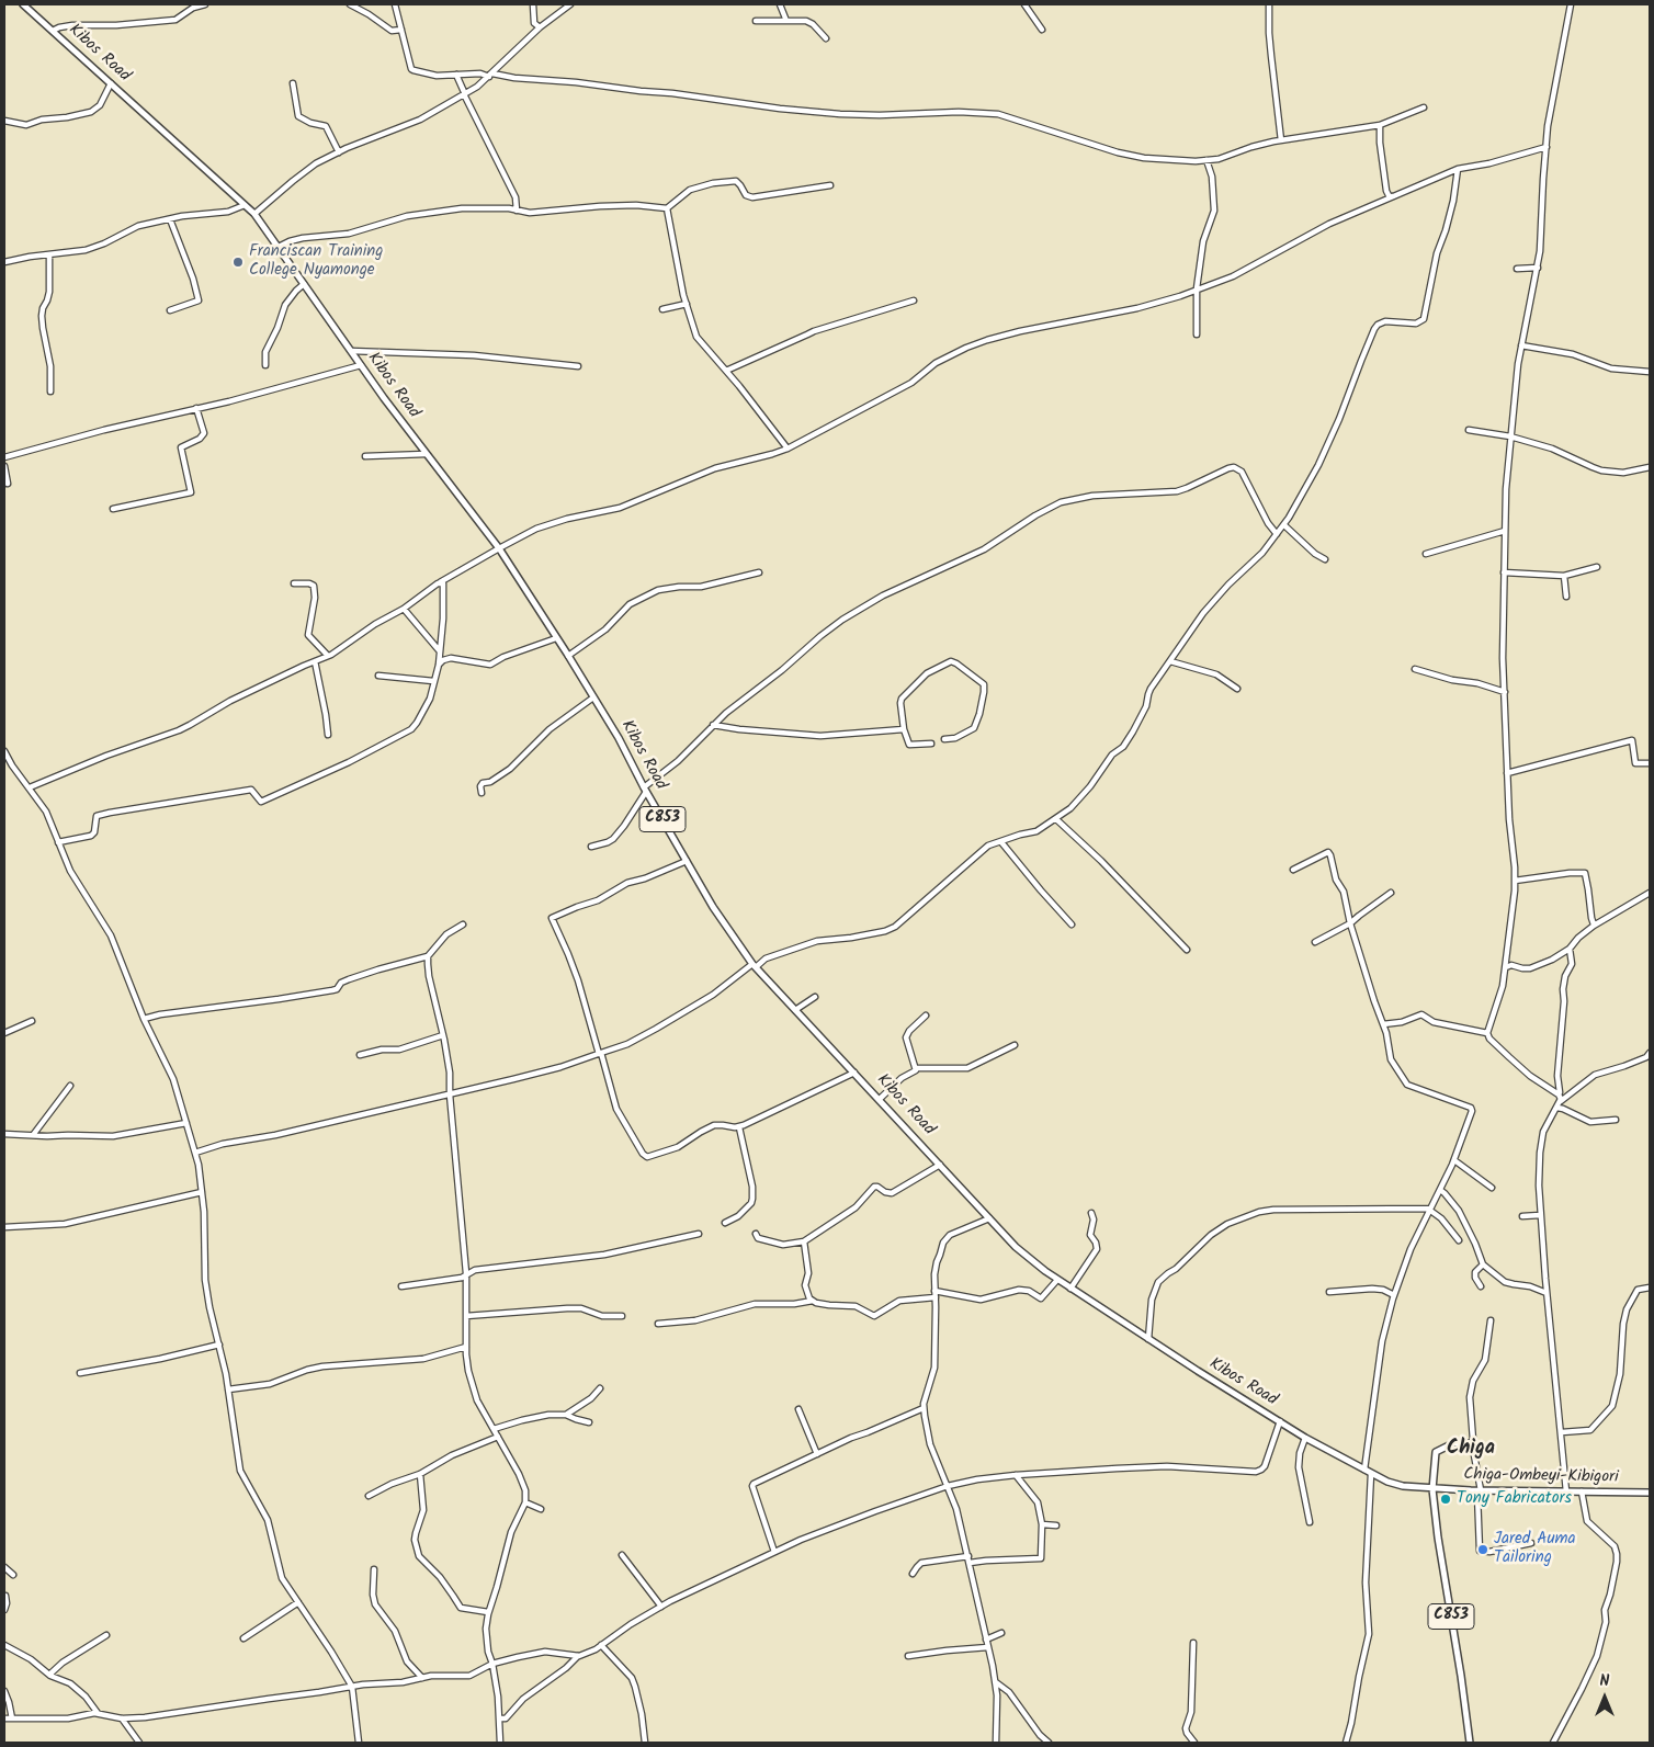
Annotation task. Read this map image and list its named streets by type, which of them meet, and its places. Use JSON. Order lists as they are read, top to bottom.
{
  "streets": {
    "main road": ["Kibos Road", "C853", "Chiga-Ombeyi-Kibigori"]
  },
  "crossings": [
    ["Kibos Road", "C853"],
    ["Kibos Road", "Chiga-Ombeyi-Kibigori"],
    ["C853", "Chiga-Ombeyi-Kibigori"]
  ],
  "districts": ["Chiga"],
  "places": ["Franciscan Training College Nyamonge", "Tony Fabricators", "Jared Auma Tailoring"],
  "north": "top"
}
